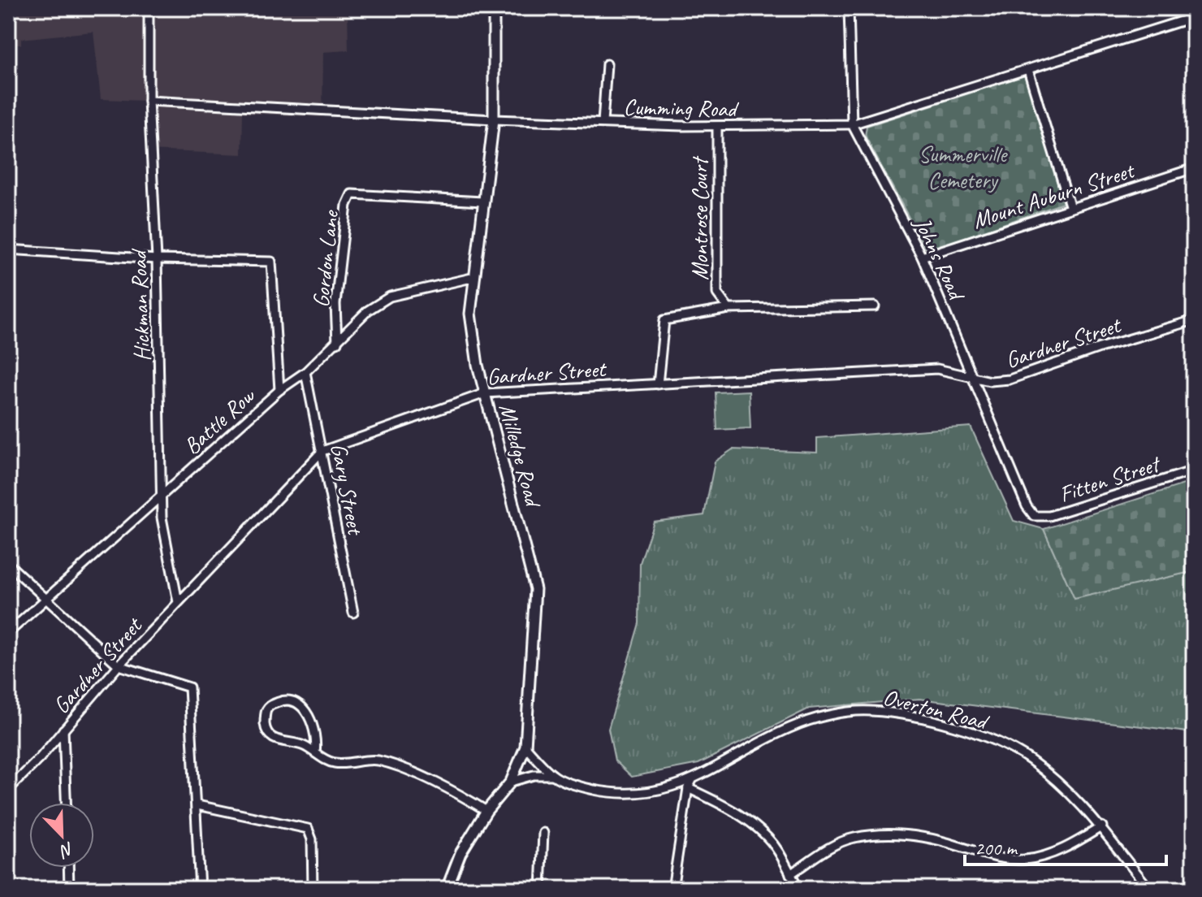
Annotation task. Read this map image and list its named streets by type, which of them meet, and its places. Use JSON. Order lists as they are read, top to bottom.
{
  "streets": {
    "street": [
      "Cumming Road",
      "Mount Auburn Street",
      "Montrose Court",
      "Johns Road",
      "Gordon Lane",
      "Hickman Road",
      "Gardner Street",
      "Battle Row",
      "Milledge Road",
      "Fitten Street",
      "Gary Street",
      "Overton Road"
    ]
  },
  "crossings": [
    ["Cumming Road", "Montrose Court"],
    ["Cumming Road", "Johns Road"],
    ["Cumming Road", "Hickman Road"],
    ["Cumming Road", "Milledge Road"],
    ["Mount Auburn Street", "Johns Road"],
    ["Montrose Court", "Gardner Street"],
    ["Johns Road", "Gardner Street"],
    ["Johns Road", "Fitten Street"],
    ["Gordon Lane", "Battle Row"],
    ["Gordon Lane", "Milledge Road"],
    ["Hickman Road", "Gardner Street"],
    ["Hickman Road", "Battle Row"],
    ["Gardner Street", "Milledge Road"],
    ["Gardner Street", "Gary Street"],
    ["Battle Row", "Milledge Road"],
    ["Battle Row", "Gary Street"],
    ["Milledge Road", "Overton Road"]
  ],
  "parks": ["Summerville Cemetery"],
  "scale_bar": "200 m",
  "north": "bottom right"
}
